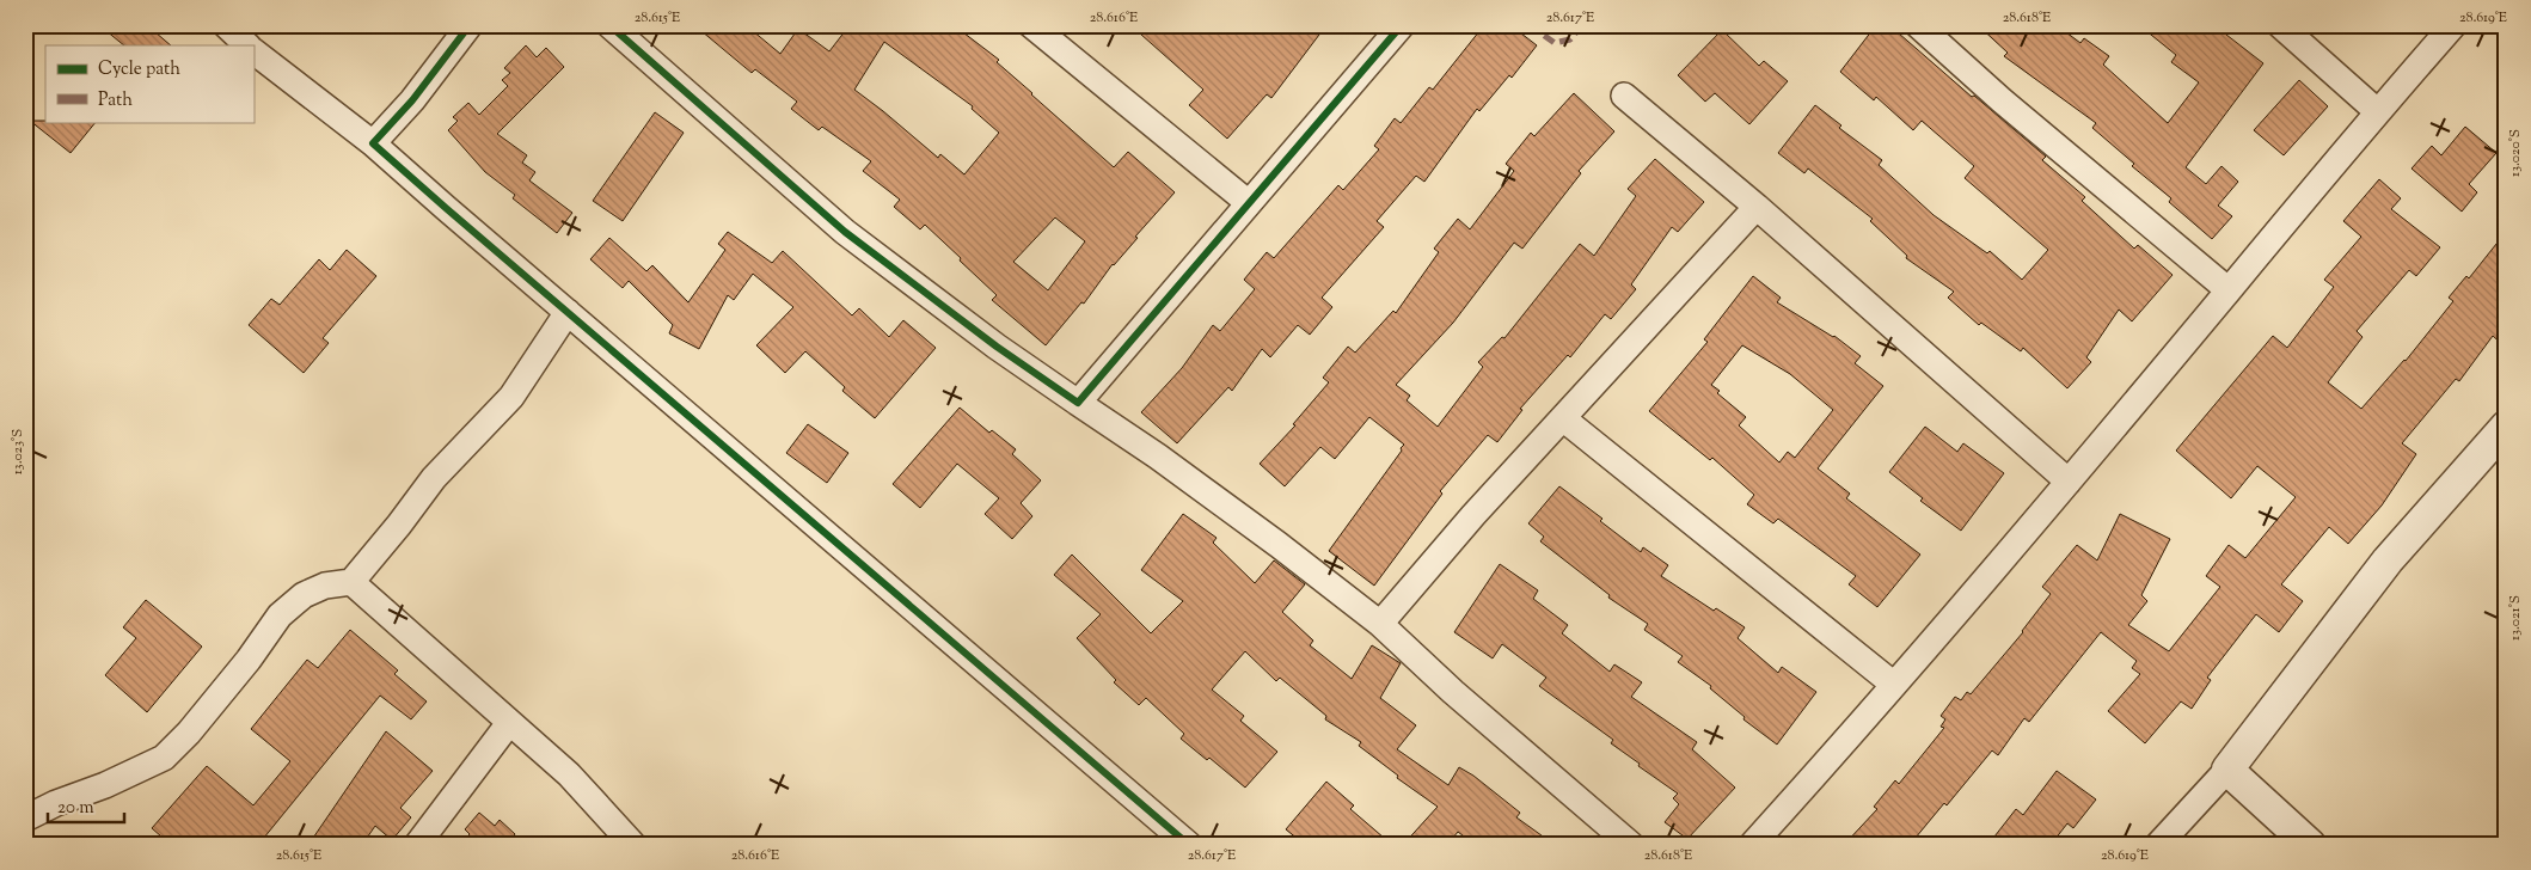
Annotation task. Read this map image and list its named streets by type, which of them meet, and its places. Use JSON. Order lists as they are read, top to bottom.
{
  "legend": ["Cycle path", "Path"],
  "scale_bar": "20 m",
  "coordinates": [
    "28.615°E",
    "28.616°E",
    "28.617°E",
    "28.618°E",
    "28.619°E",
    "13.020°S",
    "13.023°S",
    "13.021°S"
  ]
}
